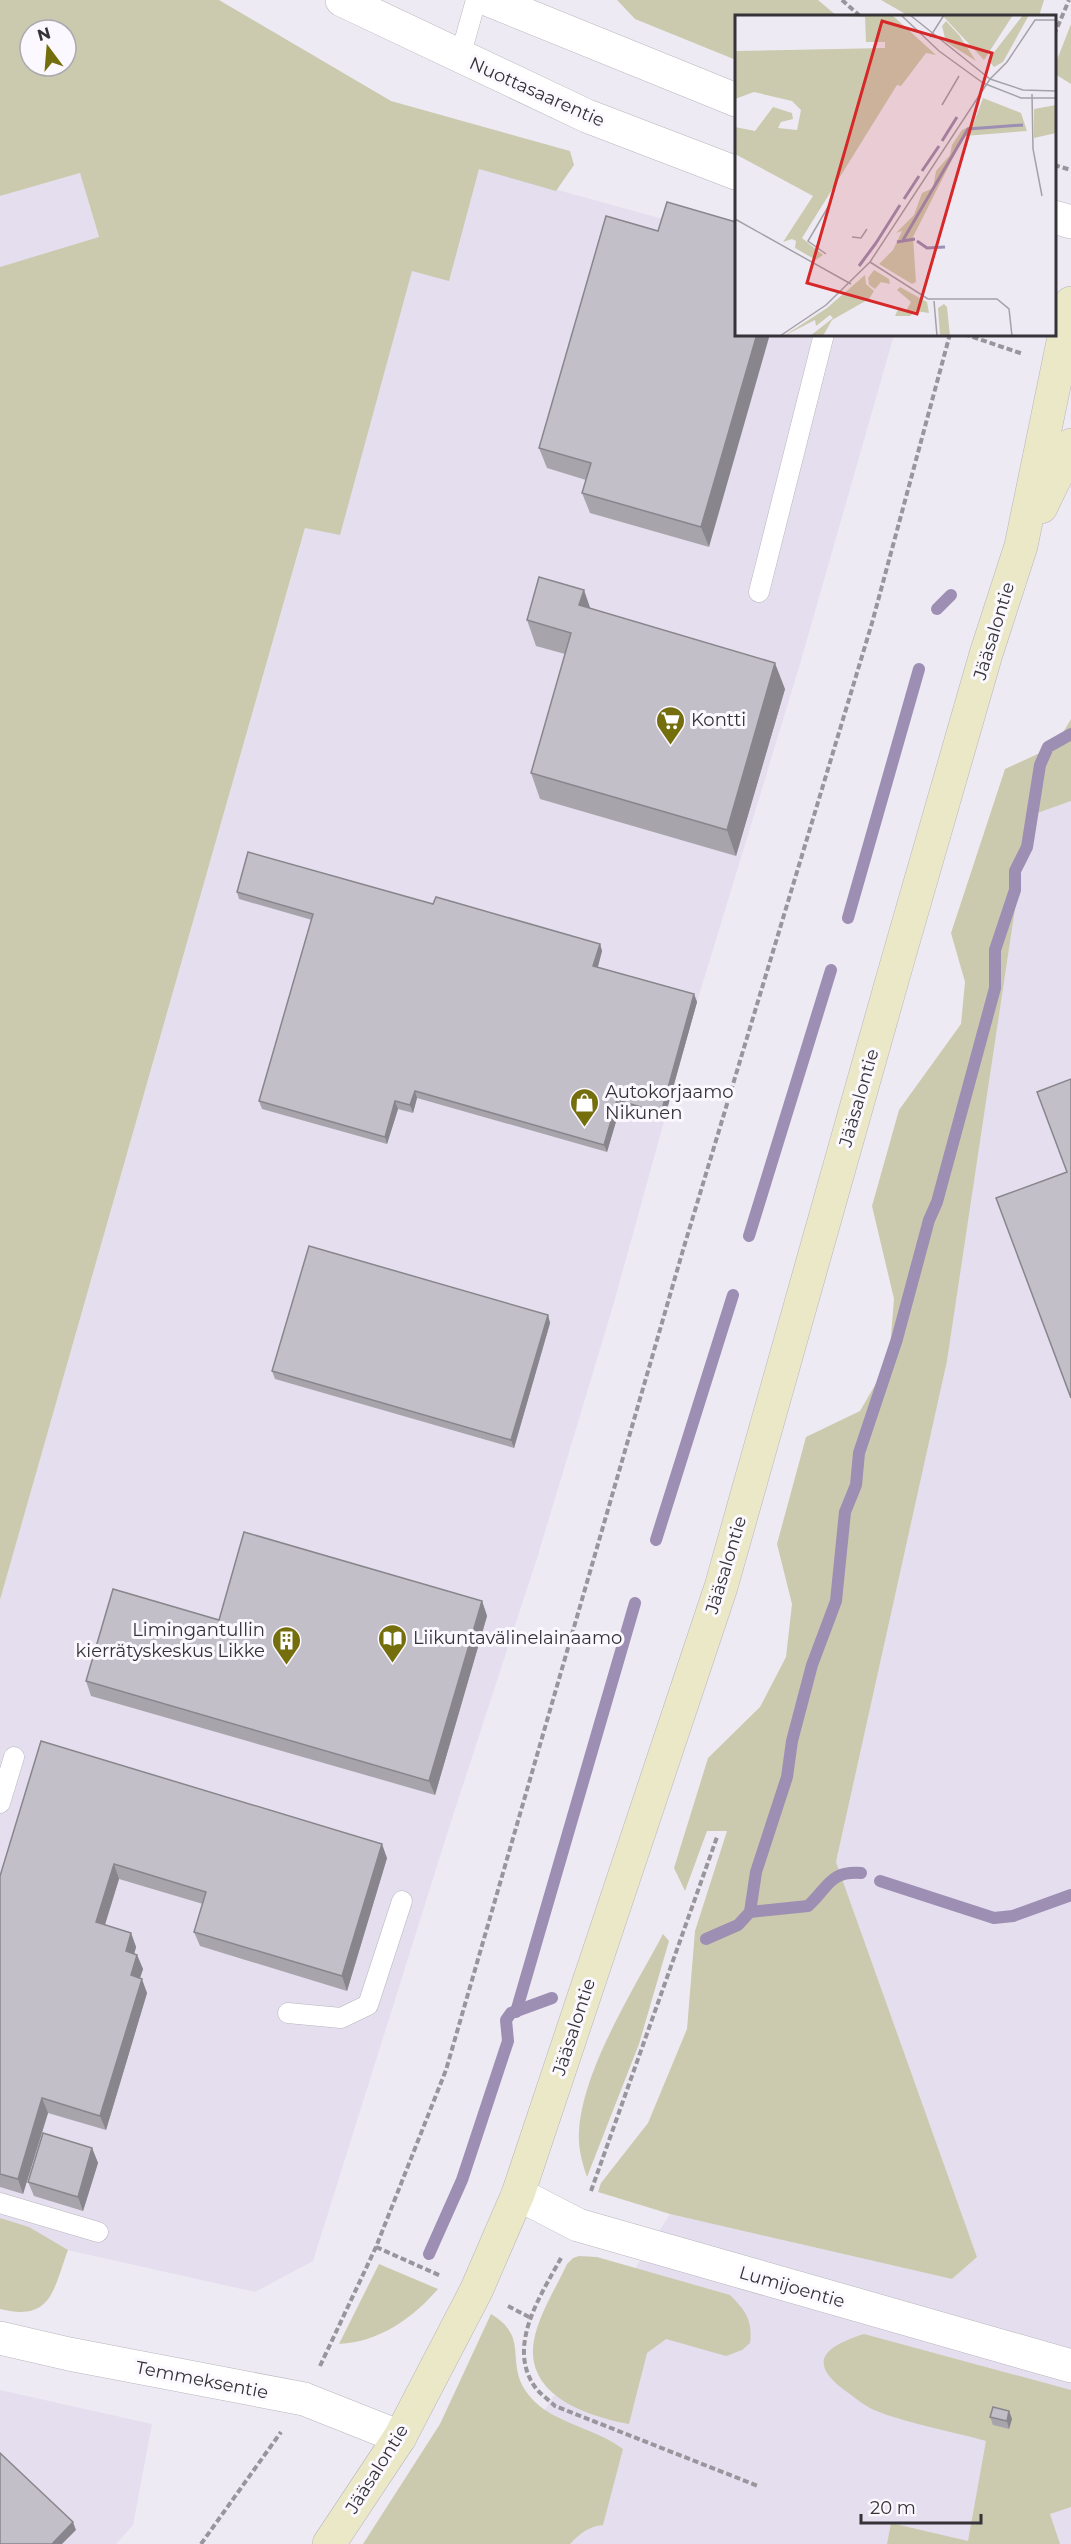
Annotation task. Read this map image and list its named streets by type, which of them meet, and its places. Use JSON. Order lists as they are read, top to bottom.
{
  "streets": {
    "main road": ["Jääsalontie"],
    "street": ["Nuottasaarentie", "Lumijoentie", "Temmeksentie"]
  },
  "crossings": [
    ["Jääsalontie", "Lumijoentie"],
    ["Jääsalontie", "Temmeksentie"]
  ],
  "places": {
    "supermarket": ["Kontti"],
    "shop": ["Autokorjaamo Nikunen"],
    "library": ["Liikuntavälinelainaamo"],
    "building": ["Limingantullin kierrätyskeskus Likke"]
  },
  "scale_bar": "20 m",
  "north": "top"
}
